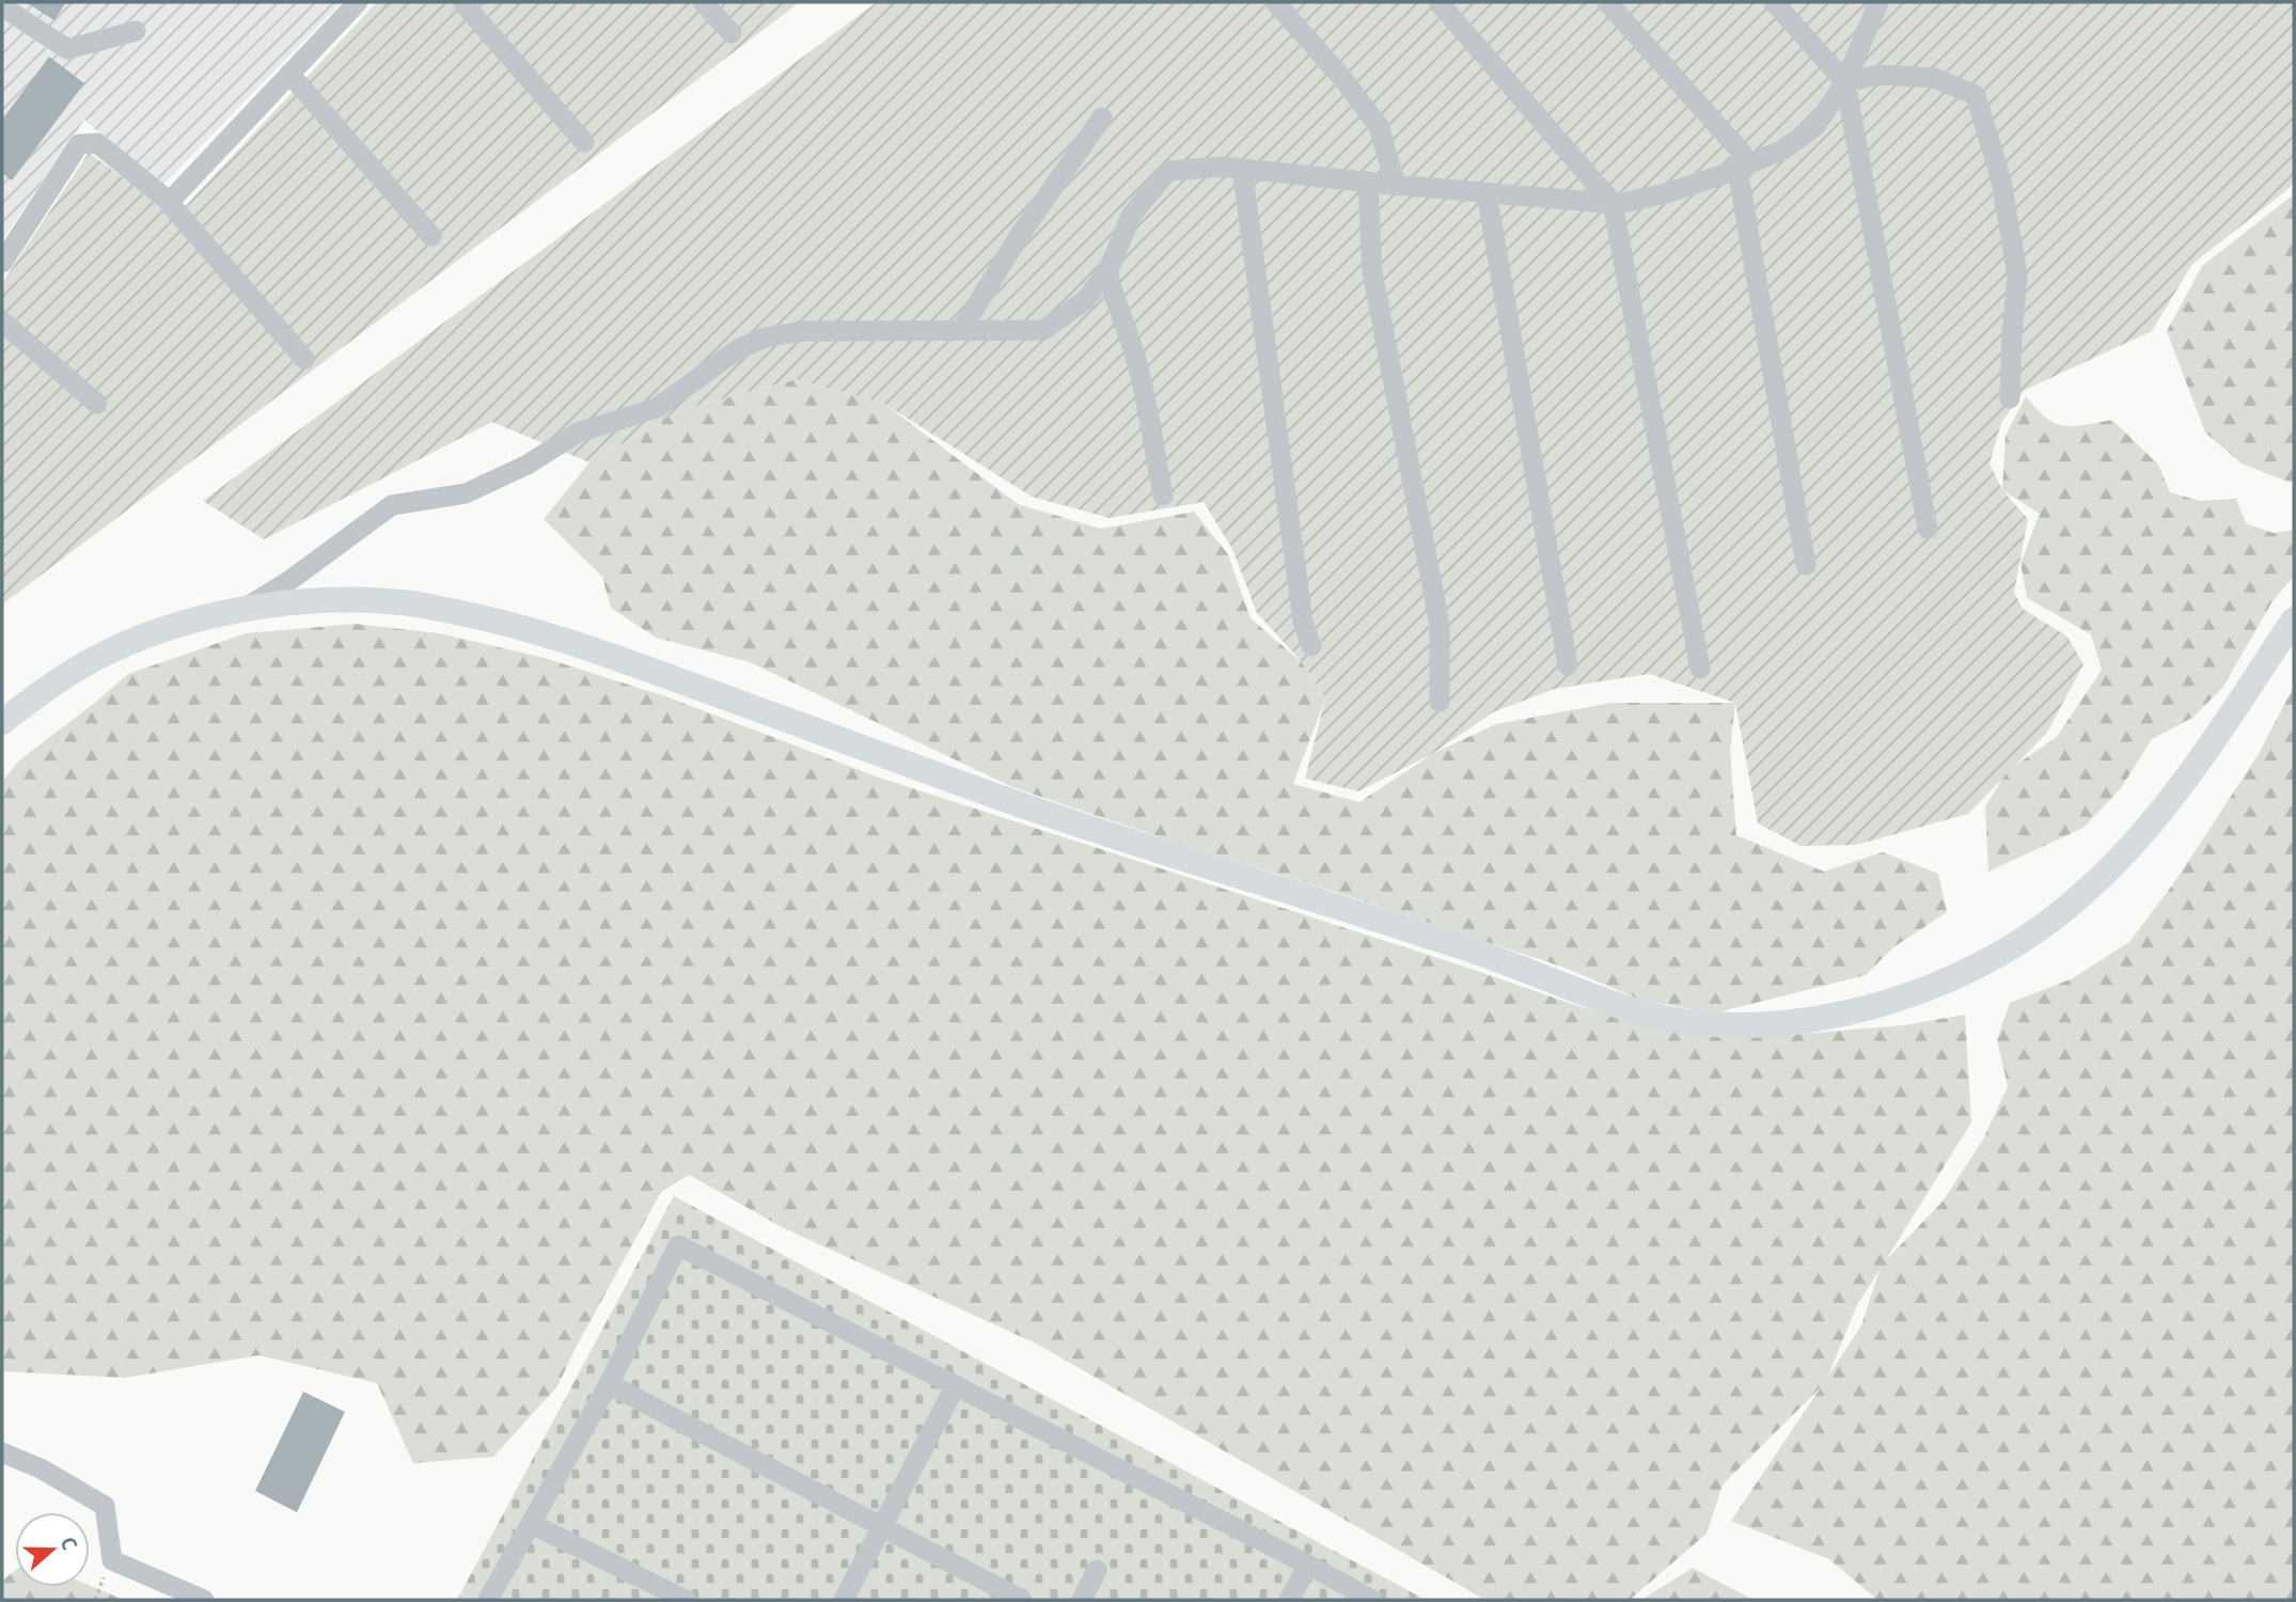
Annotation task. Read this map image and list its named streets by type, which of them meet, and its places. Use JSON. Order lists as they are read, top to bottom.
{
  "north": "right"
}
